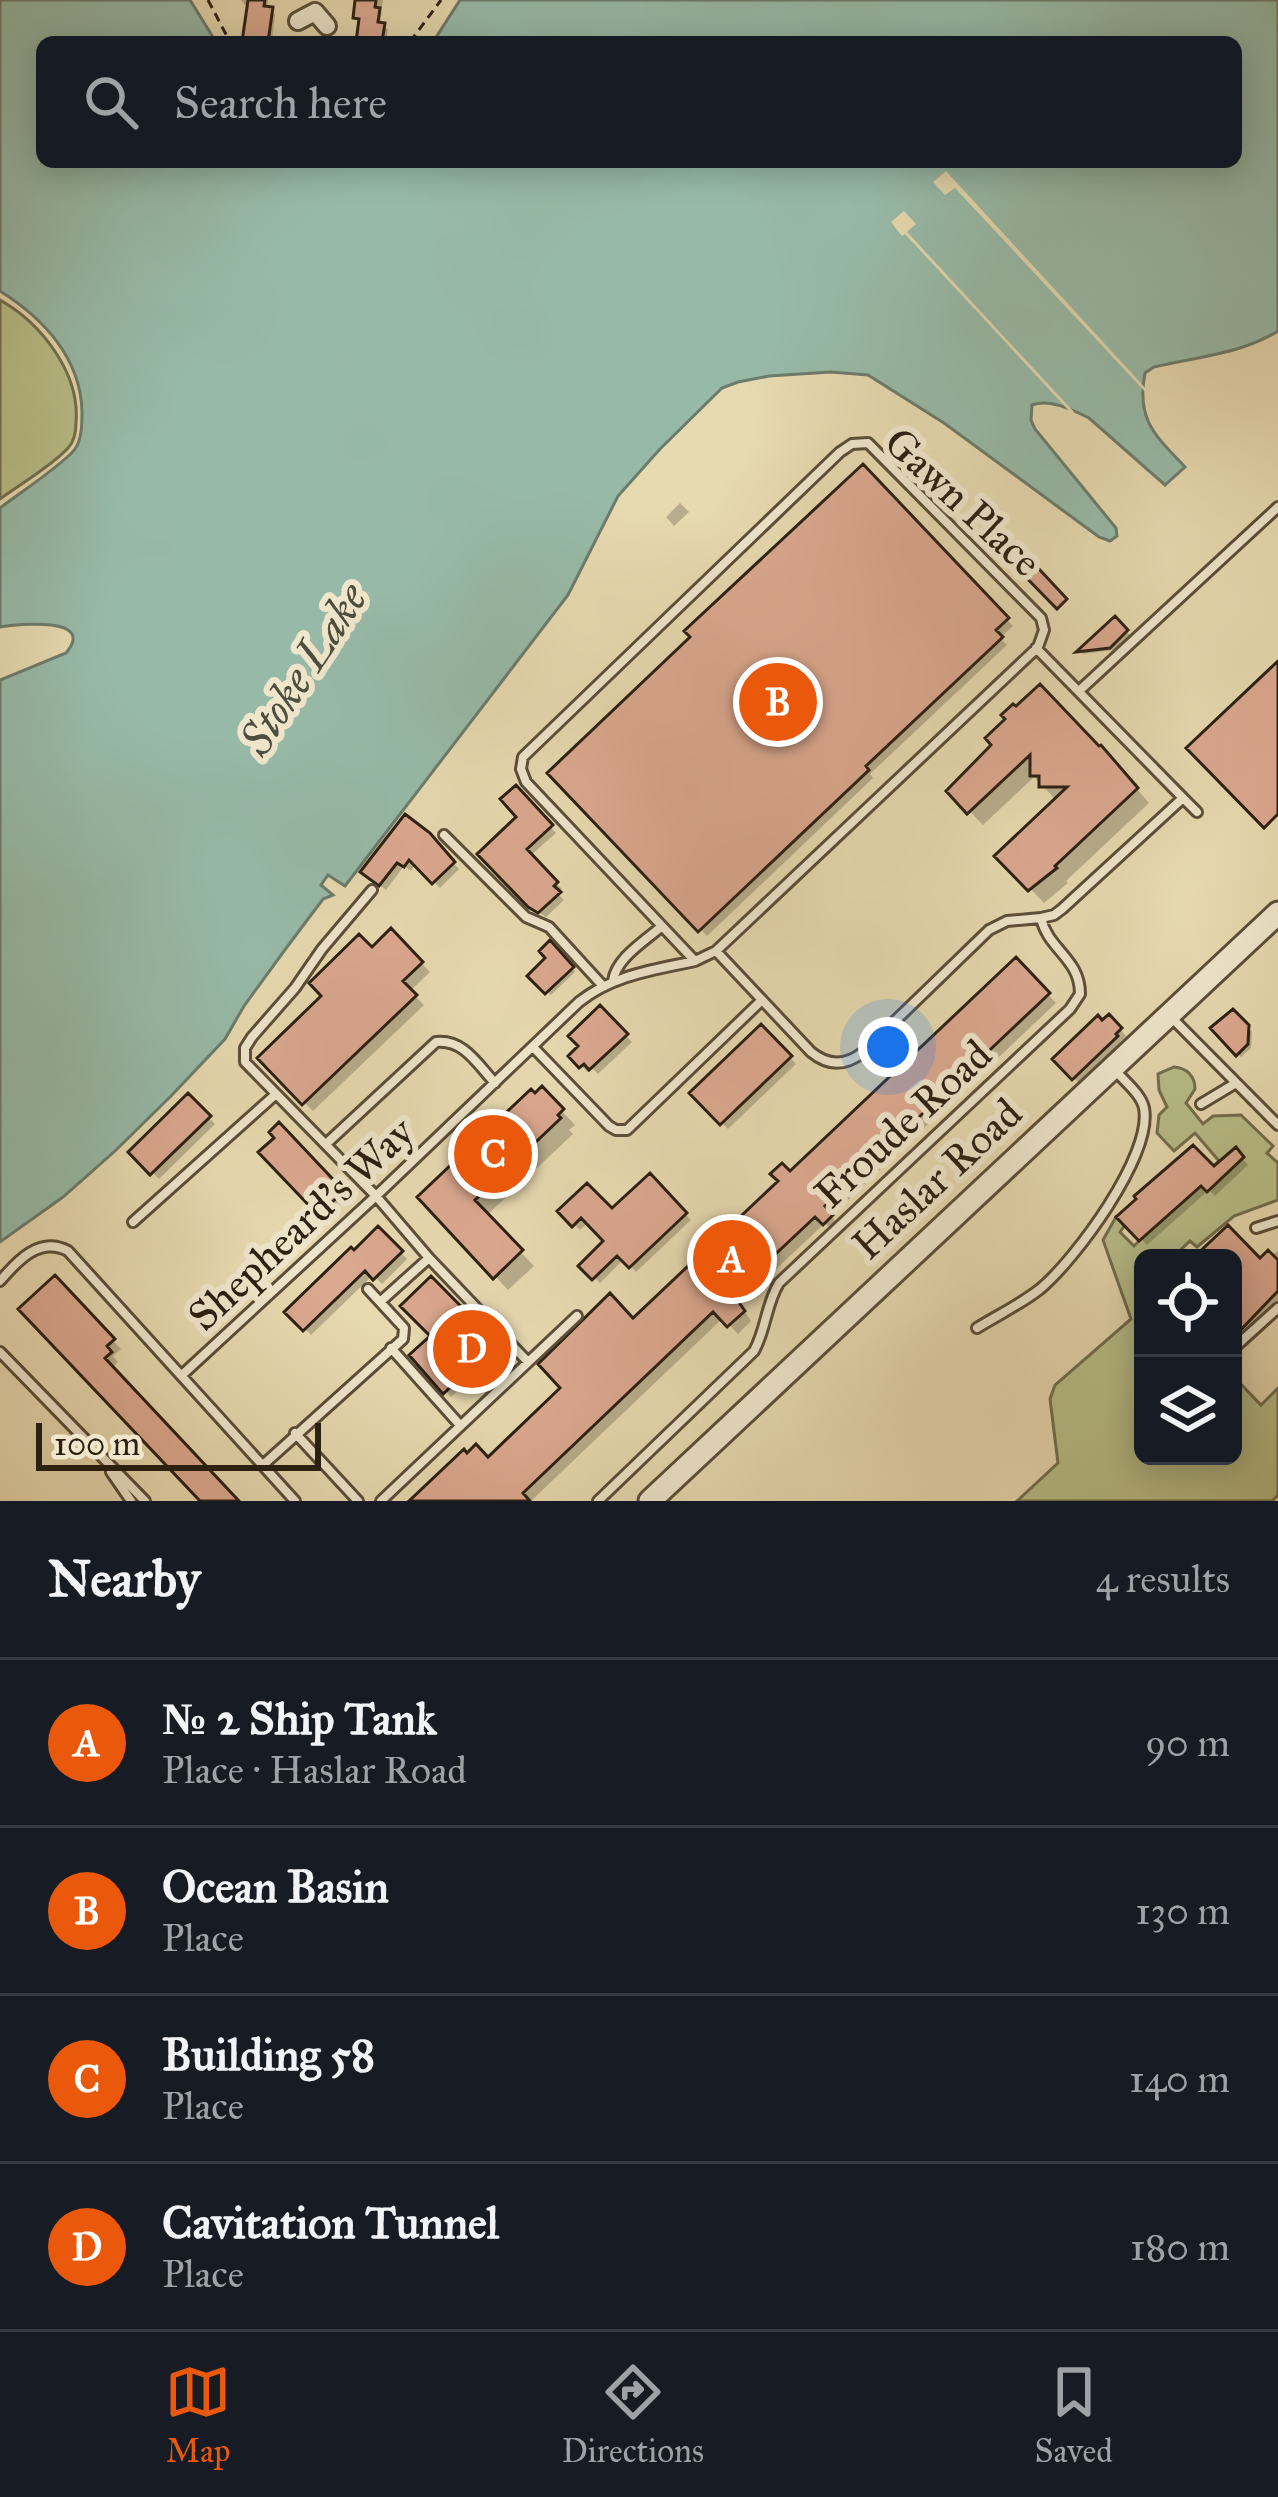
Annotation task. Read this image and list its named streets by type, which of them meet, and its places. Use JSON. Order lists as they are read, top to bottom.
{
  "streets": {
    "street": ["Haslar Road"],
    "lane": ["Gawn Place", "Froude Road", "Shepheard's Way"]
  },
  "crossings": [
    ["Gawn Place", "Shepheard's Way"]
  ],
  "water": ["Stoke Lake"],
  "scale_bar": "100 m",
  "page": {
    "search": "Search here",
    "pins": [
      "B",
      "C",
      "A",
      "D"
    ],
    "scale": "100 m",
    "heading": ["Nearby", "4 results"],
    "list": [
      {
        "mark": "A",
        "name": "№ 2 Ship Tank",
        "note": "Place · Haslar Road",
        "value": "90 m"
      },
      {
        "mark": "B",
        "name": "Ocean Basin",
        "note": "Place",
        "value": "130 m"
      },
      {
        "mark": "C",
        "name": "Building 58",
        "note": "Place",
        "value": "140 m"
      },
      {
        "mark": "D",
        "name": "Cavitation Tunnel",
        "note": "Place",
        "value": "180 m"
      }
    ],
    "nav": ["Map", "Directions", "Saved"]
  }
}
